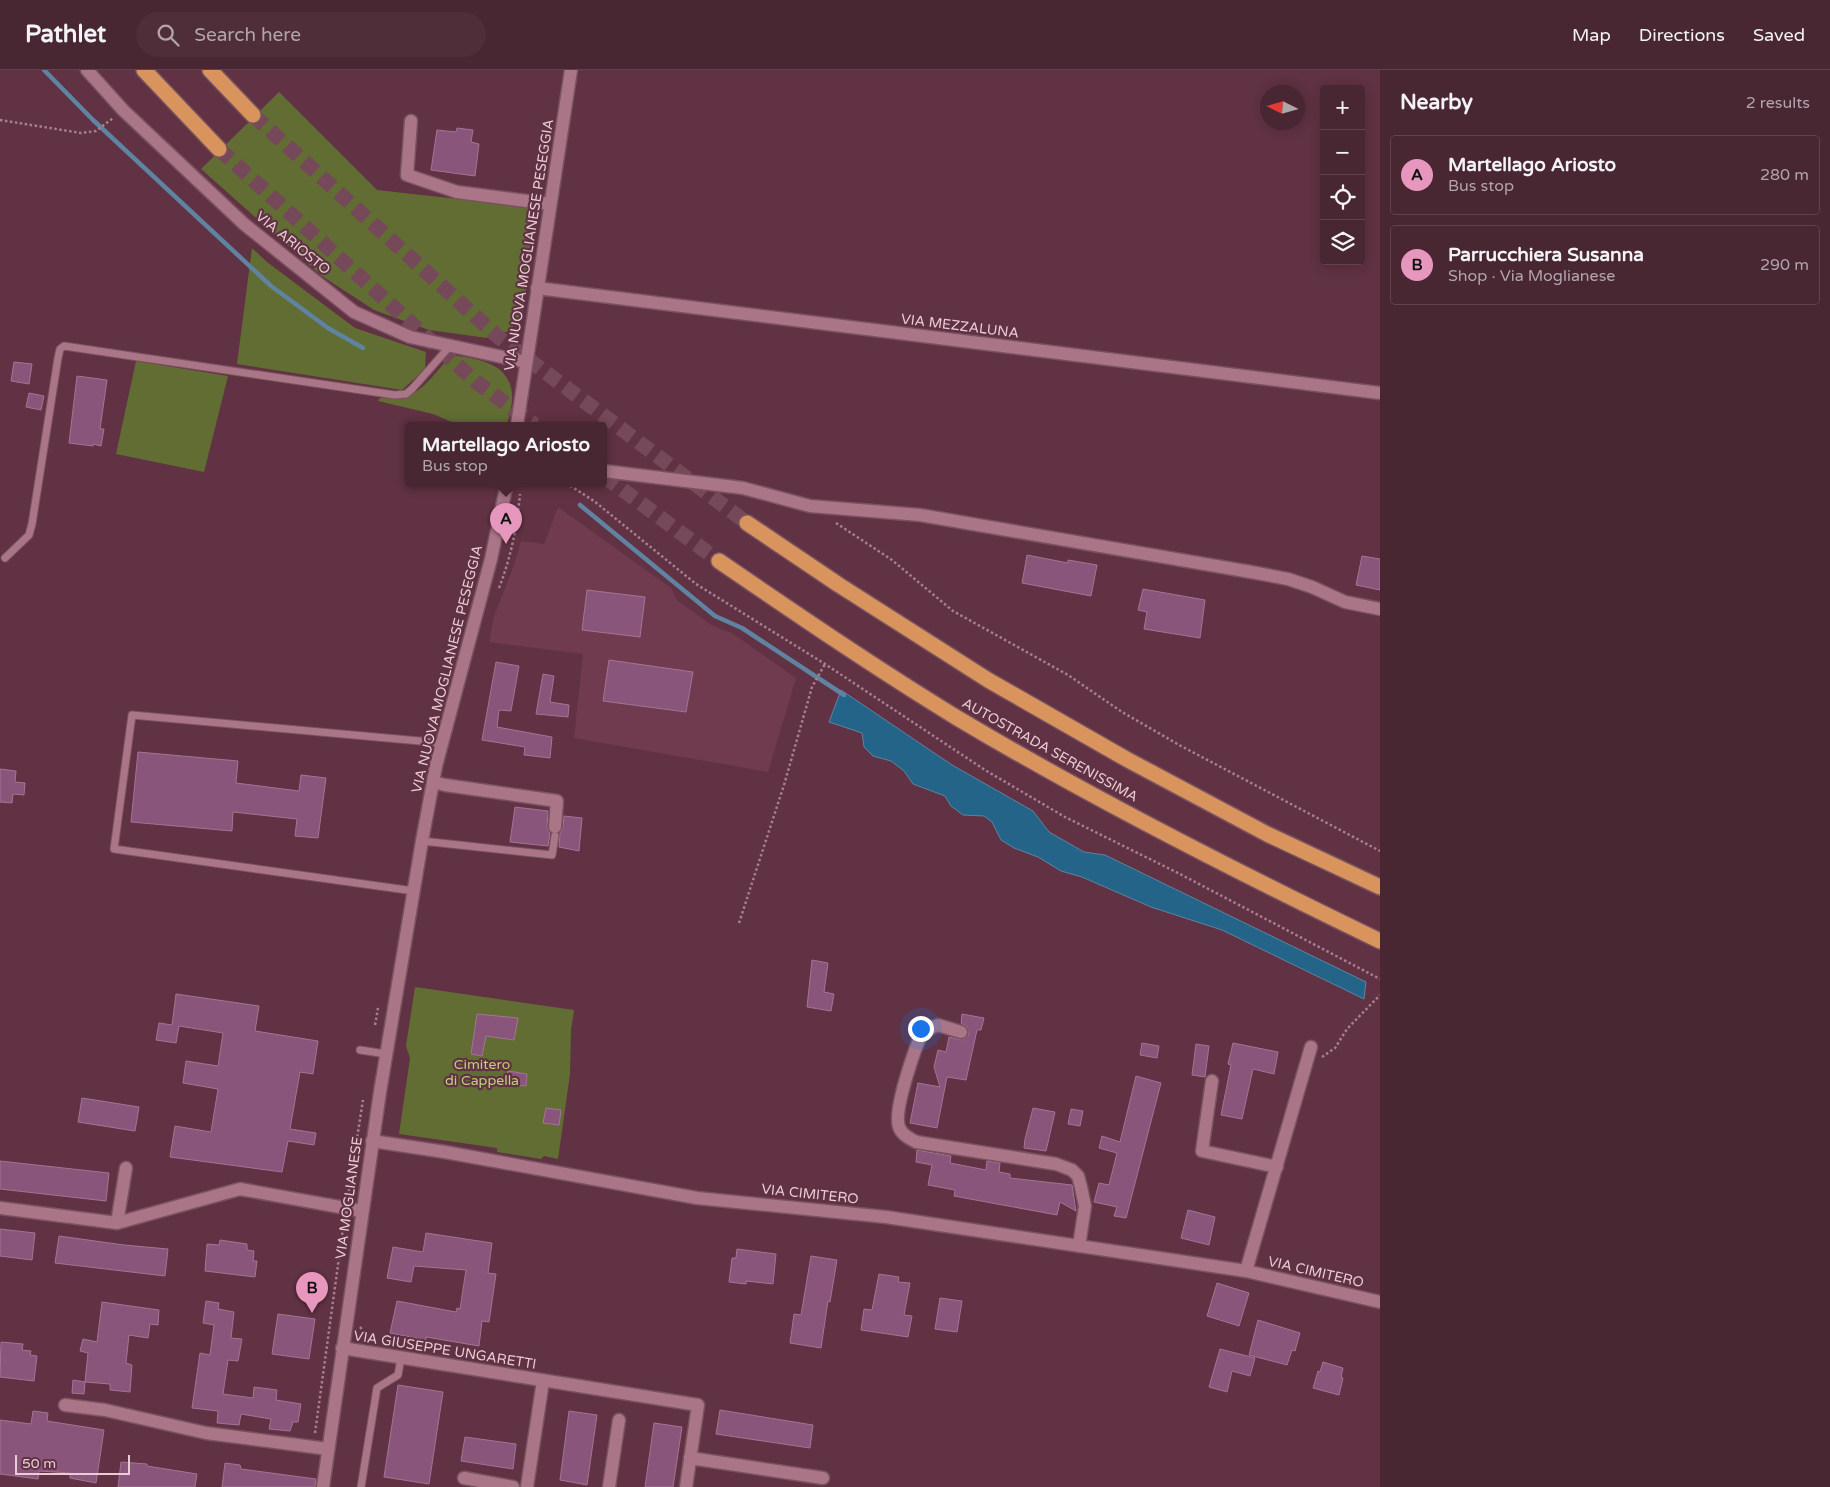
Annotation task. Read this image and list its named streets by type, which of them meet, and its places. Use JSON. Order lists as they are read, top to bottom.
{
  "streets": {
    "highway": ["AUTOSTRADA SERENISSIMA"],
    "street": [
      "VIA ARIOSTO",
      "VIA NUOVA MOGLIANESE PESEGGIA",
      "VIA MEZZALUNA",
      "VIA CIMITERO",
      "VIA MOGLIANESE",
      "VIA GIUSEPPE UNGARETTI"
    ]
  },
  "crossings": [
    ["VIA ARIOSTO", "VIA NUOVA MOGLIANESE PESEGGIA"],
    ["VIA NUOVA MOGLIANESE PESEGGIA", "VIA MEZZALUNA"],
    ["VIA NUOVA MOGLIANESE PESEGGIA", "VIA MOGLIANESE"],
    ["VIA CIMITERO", "VIA MOGLIANESE"],
    ["VIA MOGLIANESE", "VIA GIUSEPPE UNGARETTI"]
  ],
  "parks": ["Cimitero di Cappella"],
  "scale_bar": "50 m",
  "north": "left",
  "page": {
    "header": "Pathlet",
    "search": "Search here",
    "nav": ["Map", "Directions", "Saved"],
    "heading": ["Nearby", "2 results"],
    "map_buttons": ["+", "−"],
    "list": [
      {
        "mark": "A",
        "name": "Martellago Ariosto",
        "note": "Bus stop",
        "value": "280 m"
      },
      {
        "mark": "B",
        "name": "Parrucchiera Susanna",
        "note": "Shop · Via Moglianese",
        "value": "290 m"
      }
    ],
    "popup": ["Martellago Ariosto", "Bus stop"],
    "pins": ["A", "B"],
    "scale": "50 m"
  }
}
